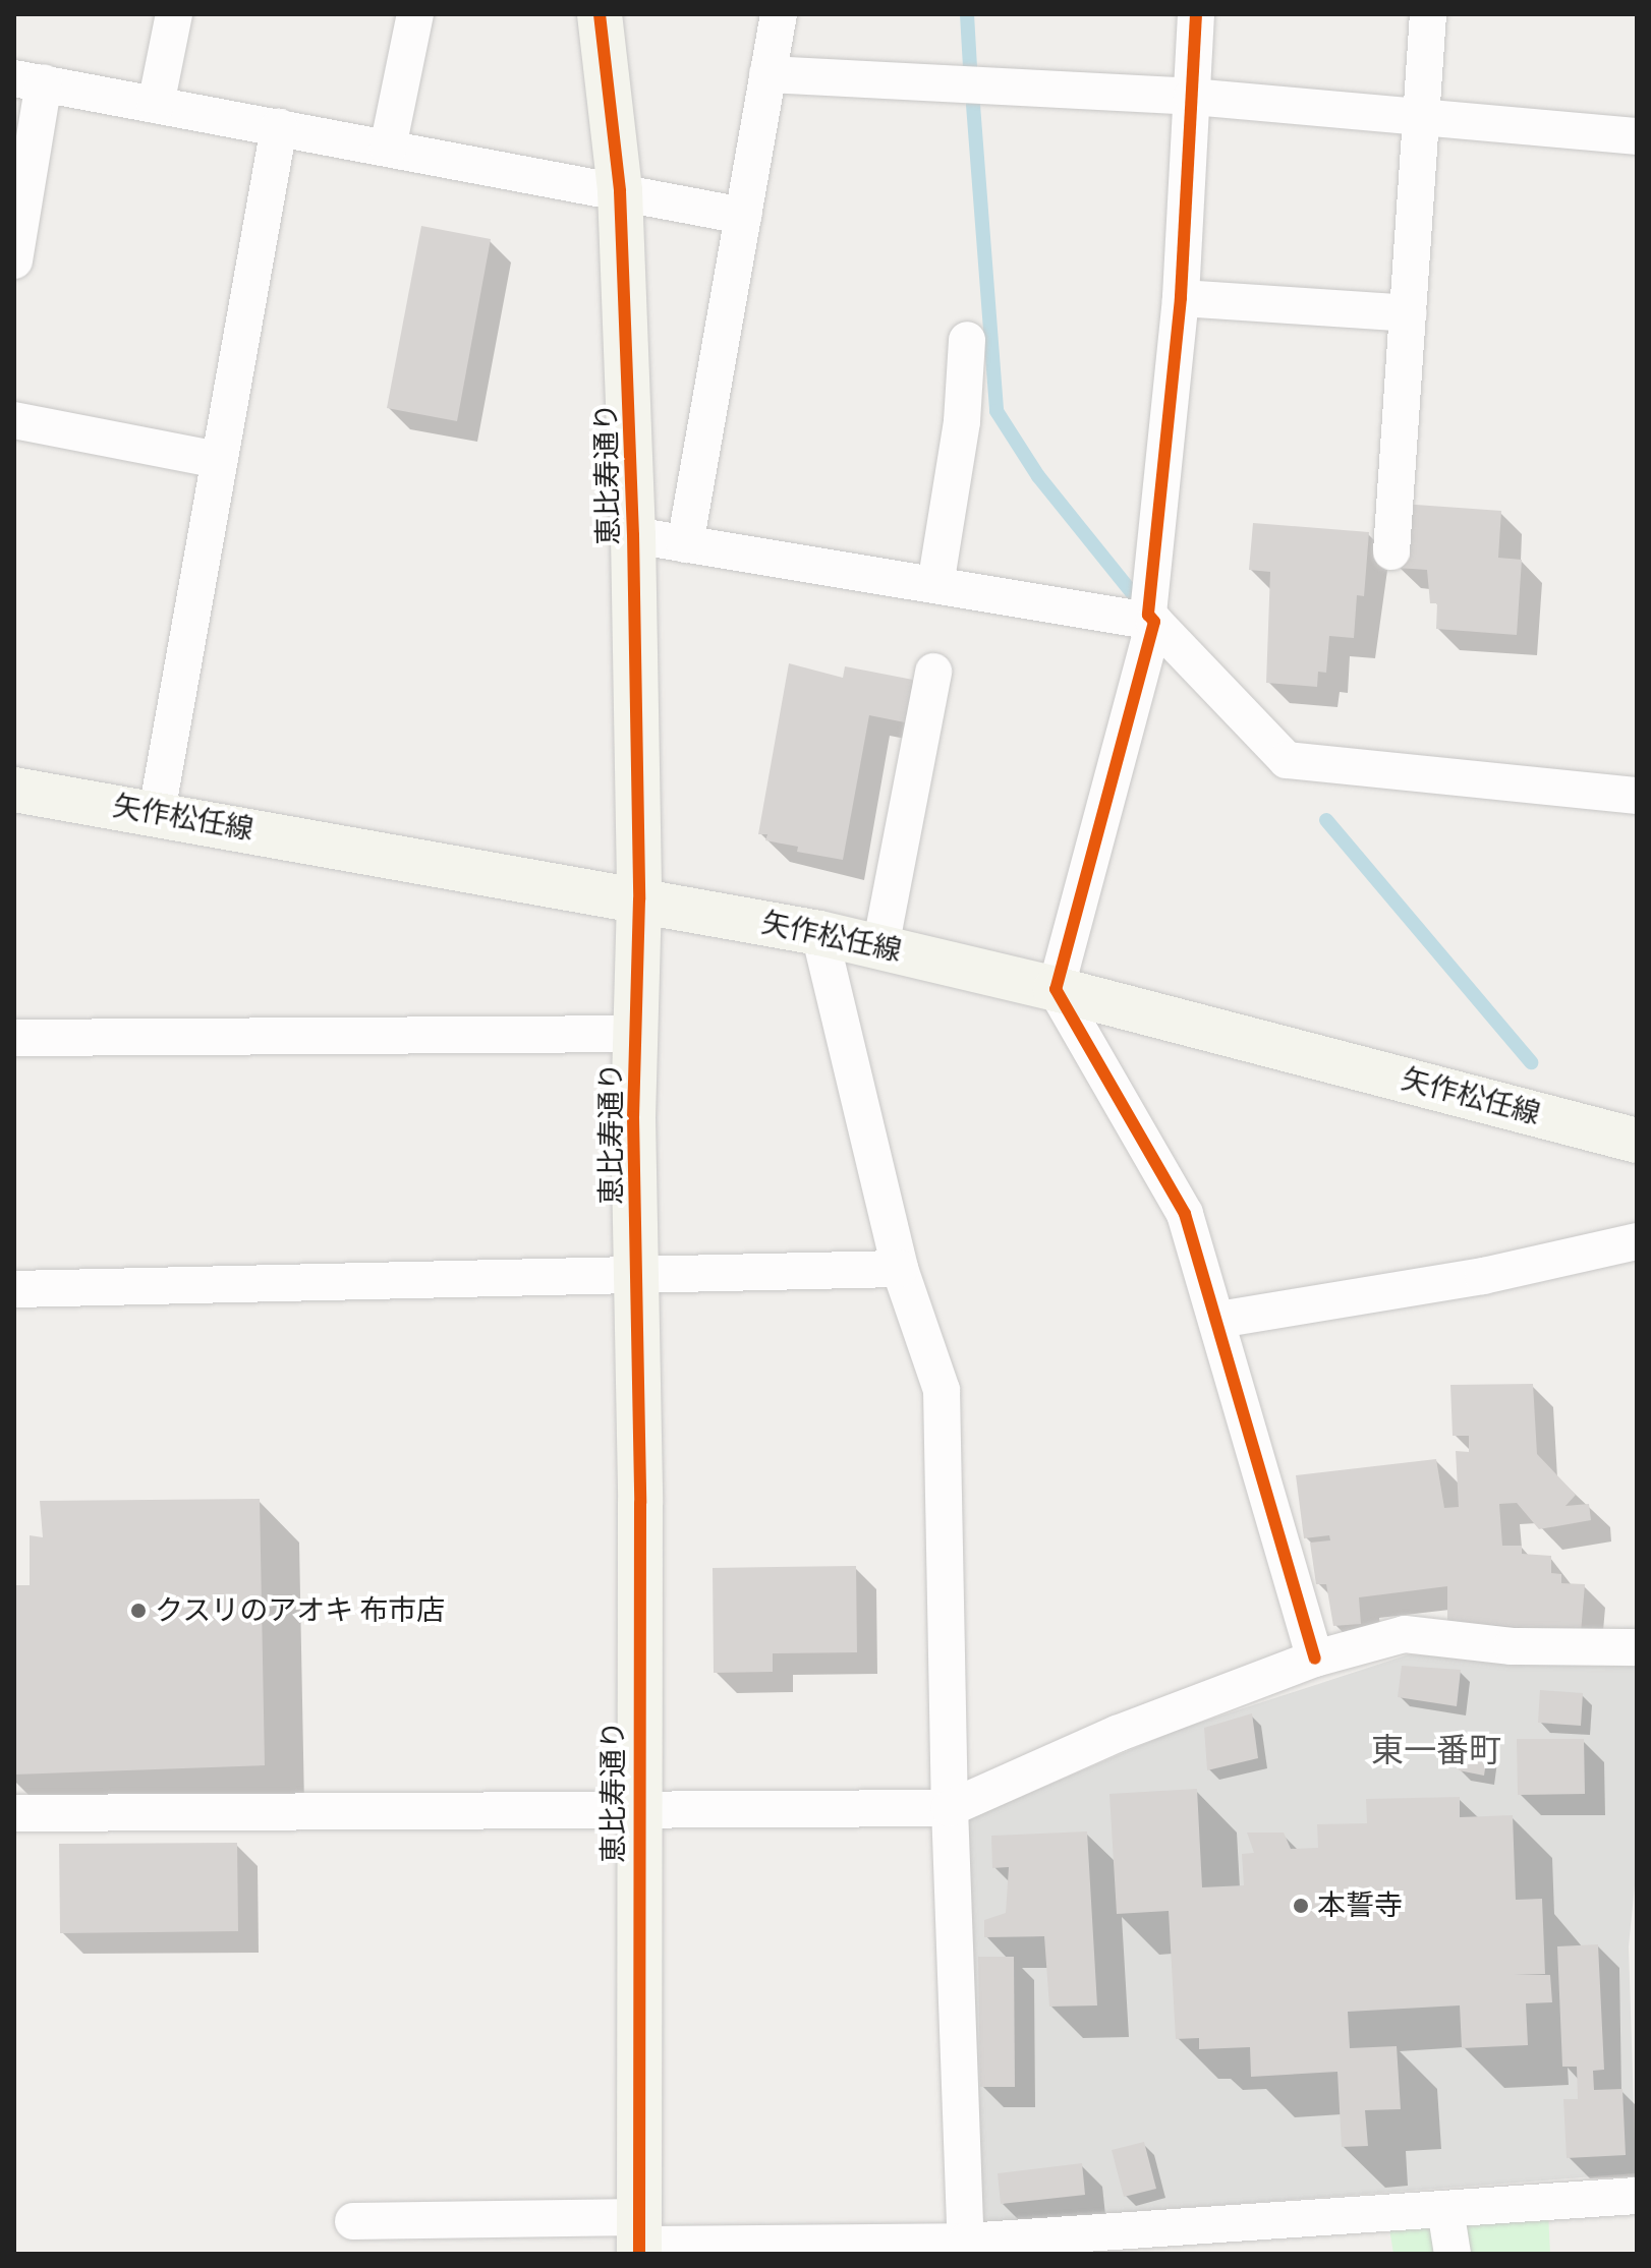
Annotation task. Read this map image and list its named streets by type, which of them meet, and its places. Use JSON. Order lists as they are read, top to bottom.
{
  "streets": {
    "street": ["恵比寿通り", "矢作松任線"]
  },
  "crossings": [
    ["恵比寿通り", "矢作松任線"]
  ],
  "districts": ["東一番町"],
  "places": ["クスリのアオキ 布市店", "本誓寺"]
}
